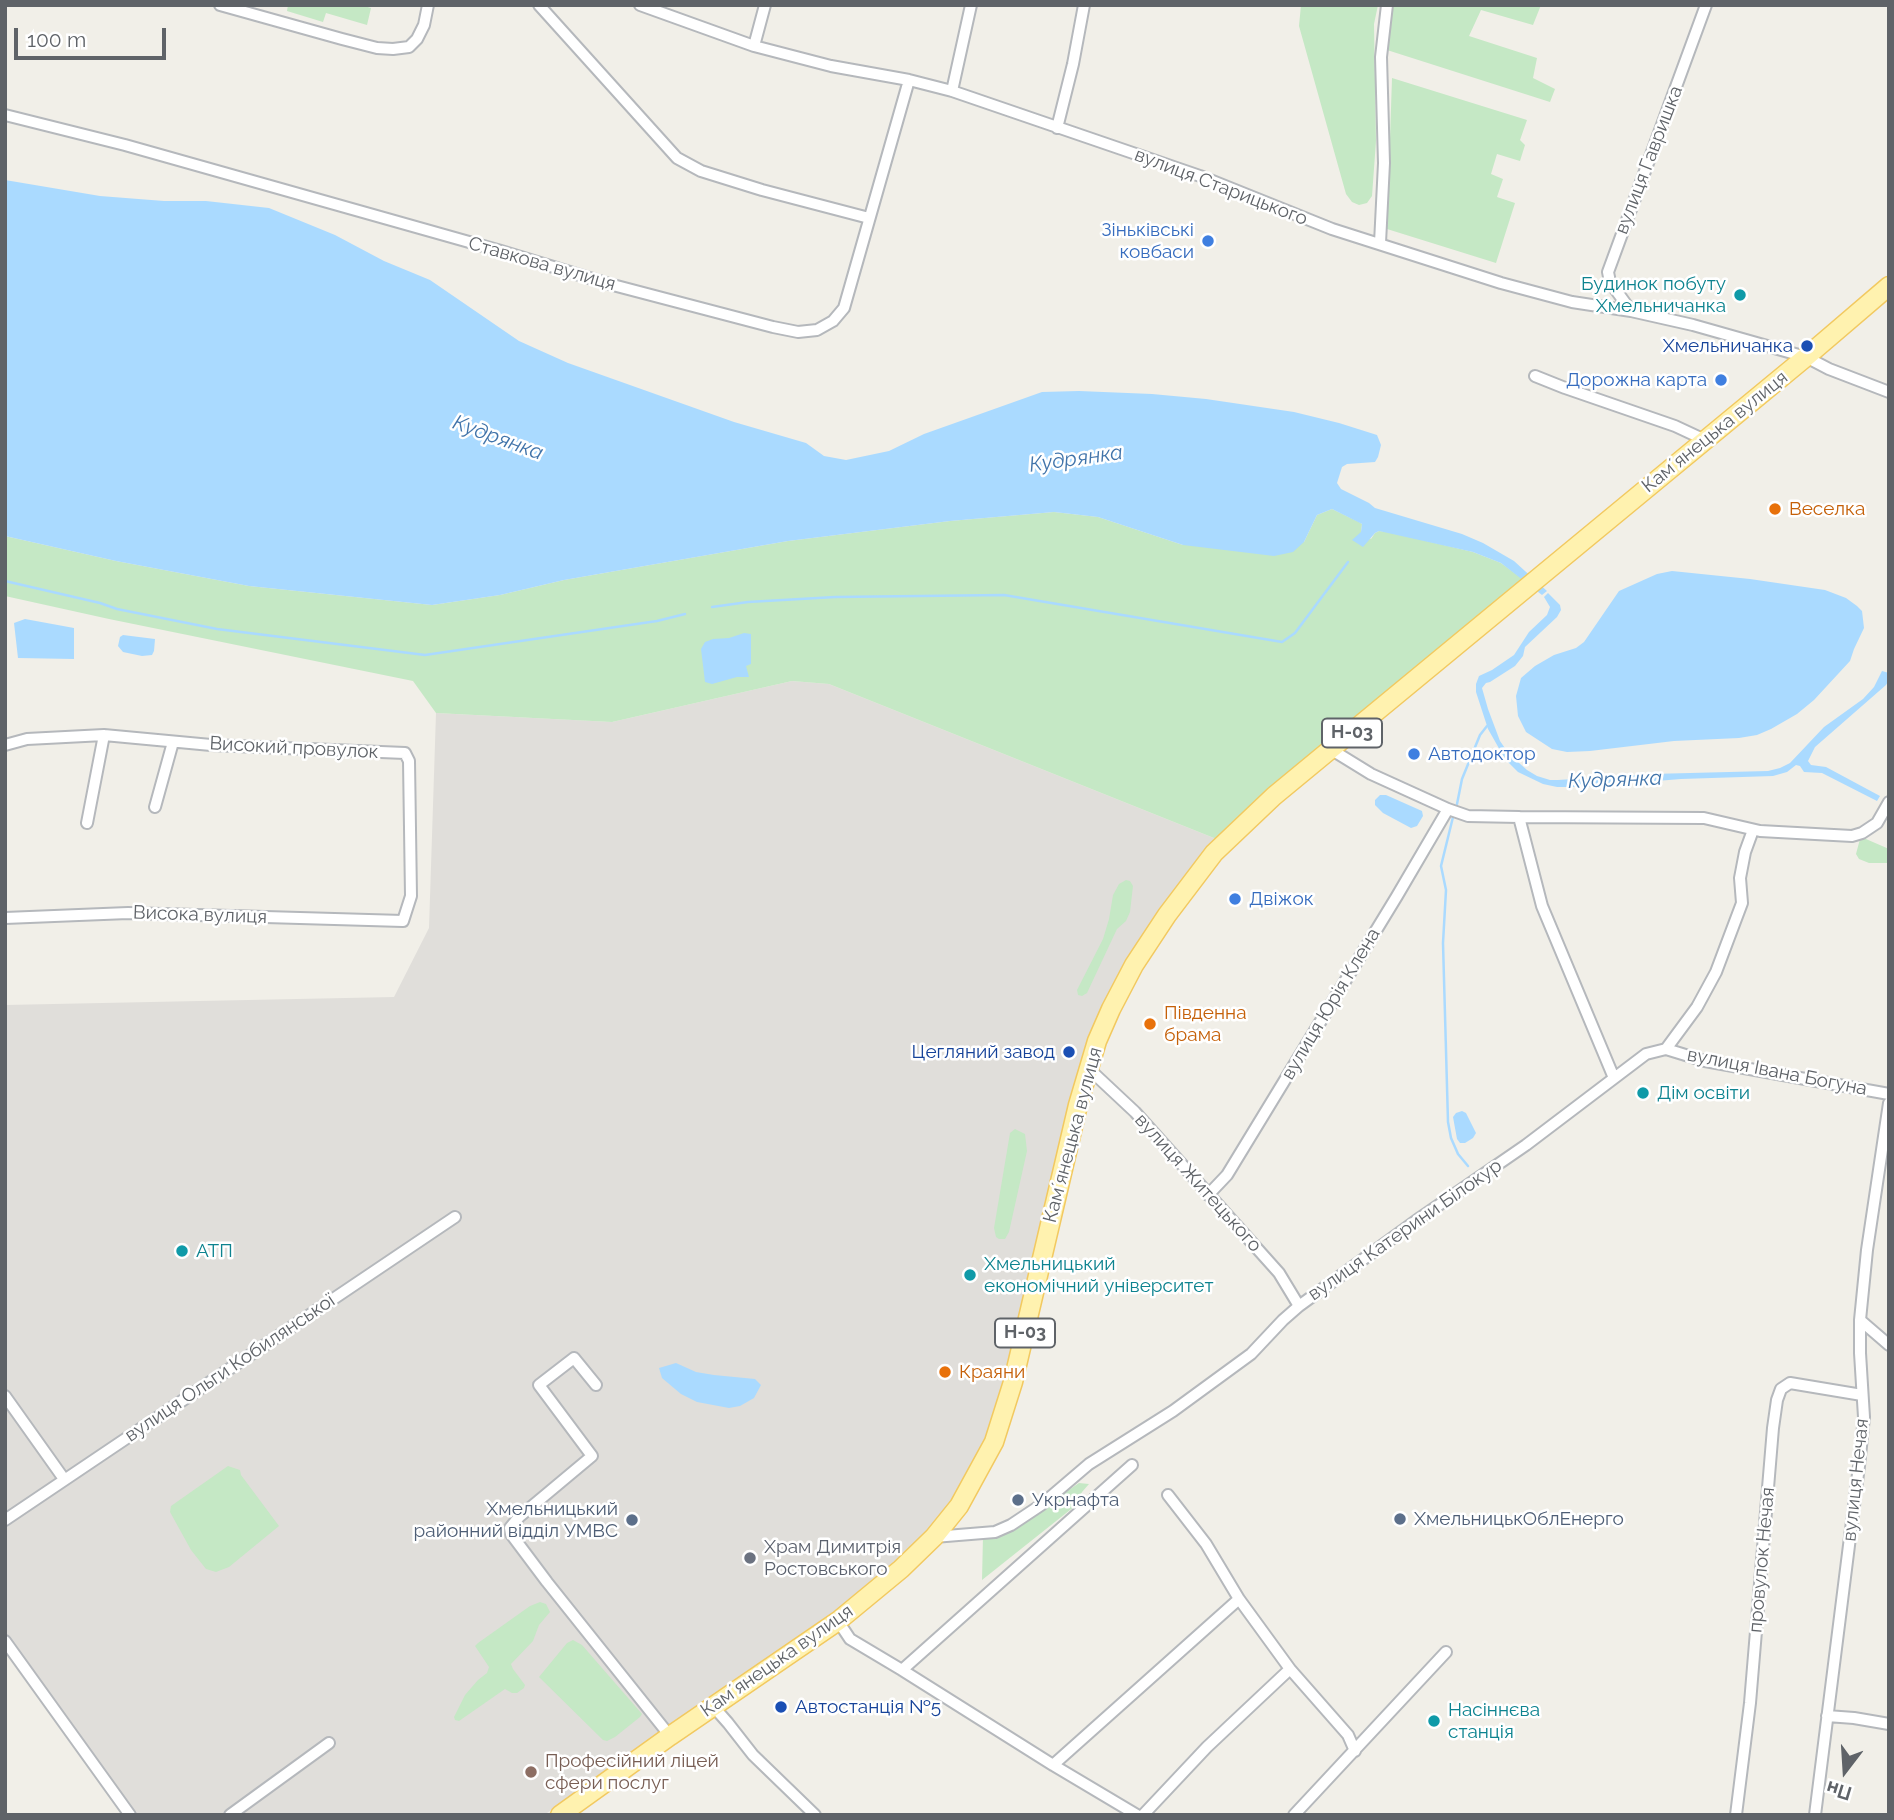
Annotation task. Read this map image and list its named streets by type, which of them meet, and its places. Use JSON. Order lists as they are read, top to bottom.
{
  "streets": {
    "main road": ["Камʼянецька вулиця", "Н-03"],
    "street": [
      "вулиця Гавришка",
      "вулиця Старицького",
      "Ставкова вулиця",
      "Високий провулок",
      "Висока вулиця",
      "вулиця Юрія Клена",
      "вулиця Івана Богуна",
      "вулиця Житецького",
      "вулиця Катерини Білокур",
      "вулиця Ольги Кобилянської",
      "вулиця Нечая",
      "провулок Нечая"
    ]
  },
  "crossings": [
    ["вулиця Гавришка", "вулиця Старицького"],
    ["вулиця Старицького", "Ставкова вулиця"],
    ["вулиця Старицького", "Камʼянецька вулиця"],
    ["Камʼянецька вулиця", "вулиця Житецького"],
    ["Камʼянецька вулиця", "вулиця Катерини Білокур"],
    ["Високий провулок", "Висока вулиця"],
    ["вулиця Юрія Клена", "вулиця Житецького"],
    ["вулиця Івана Богуна", "вулиця Катерини Білокур"],
    ["вулиця Житецького", "вулиця Катерини Білокур"],
    ["вулиця Нечая", "провулок Нечая"]
  ],
  "water": ["Кудрянка"],
  "places": [
    "Зіньківські ковбаси",
    "Будинок побуту Хмельничанка",
    "Хмельничанка",
    "Дорожна карта",
    "Веселка",
    "Автодоктор",
    "Двіжок",
    "Південна брама",
    "Цегляний завод",
    "Дім освіти",
    "АТП",
    "Хмельницький економічний університет",
    "Краяни",
    "Укрнафта",
    "ХмельницькОблЕнерго",
    "Хмельницький районний відділ УМВС",
    "Храм Димитрія Ростовського",
    "Автостанція №5",
    "Насіннєва станція",
    "Професійний ліцей сфери послуг"
  ],
  "scale_bar": "100 m",
  "north": "bottom"
}
